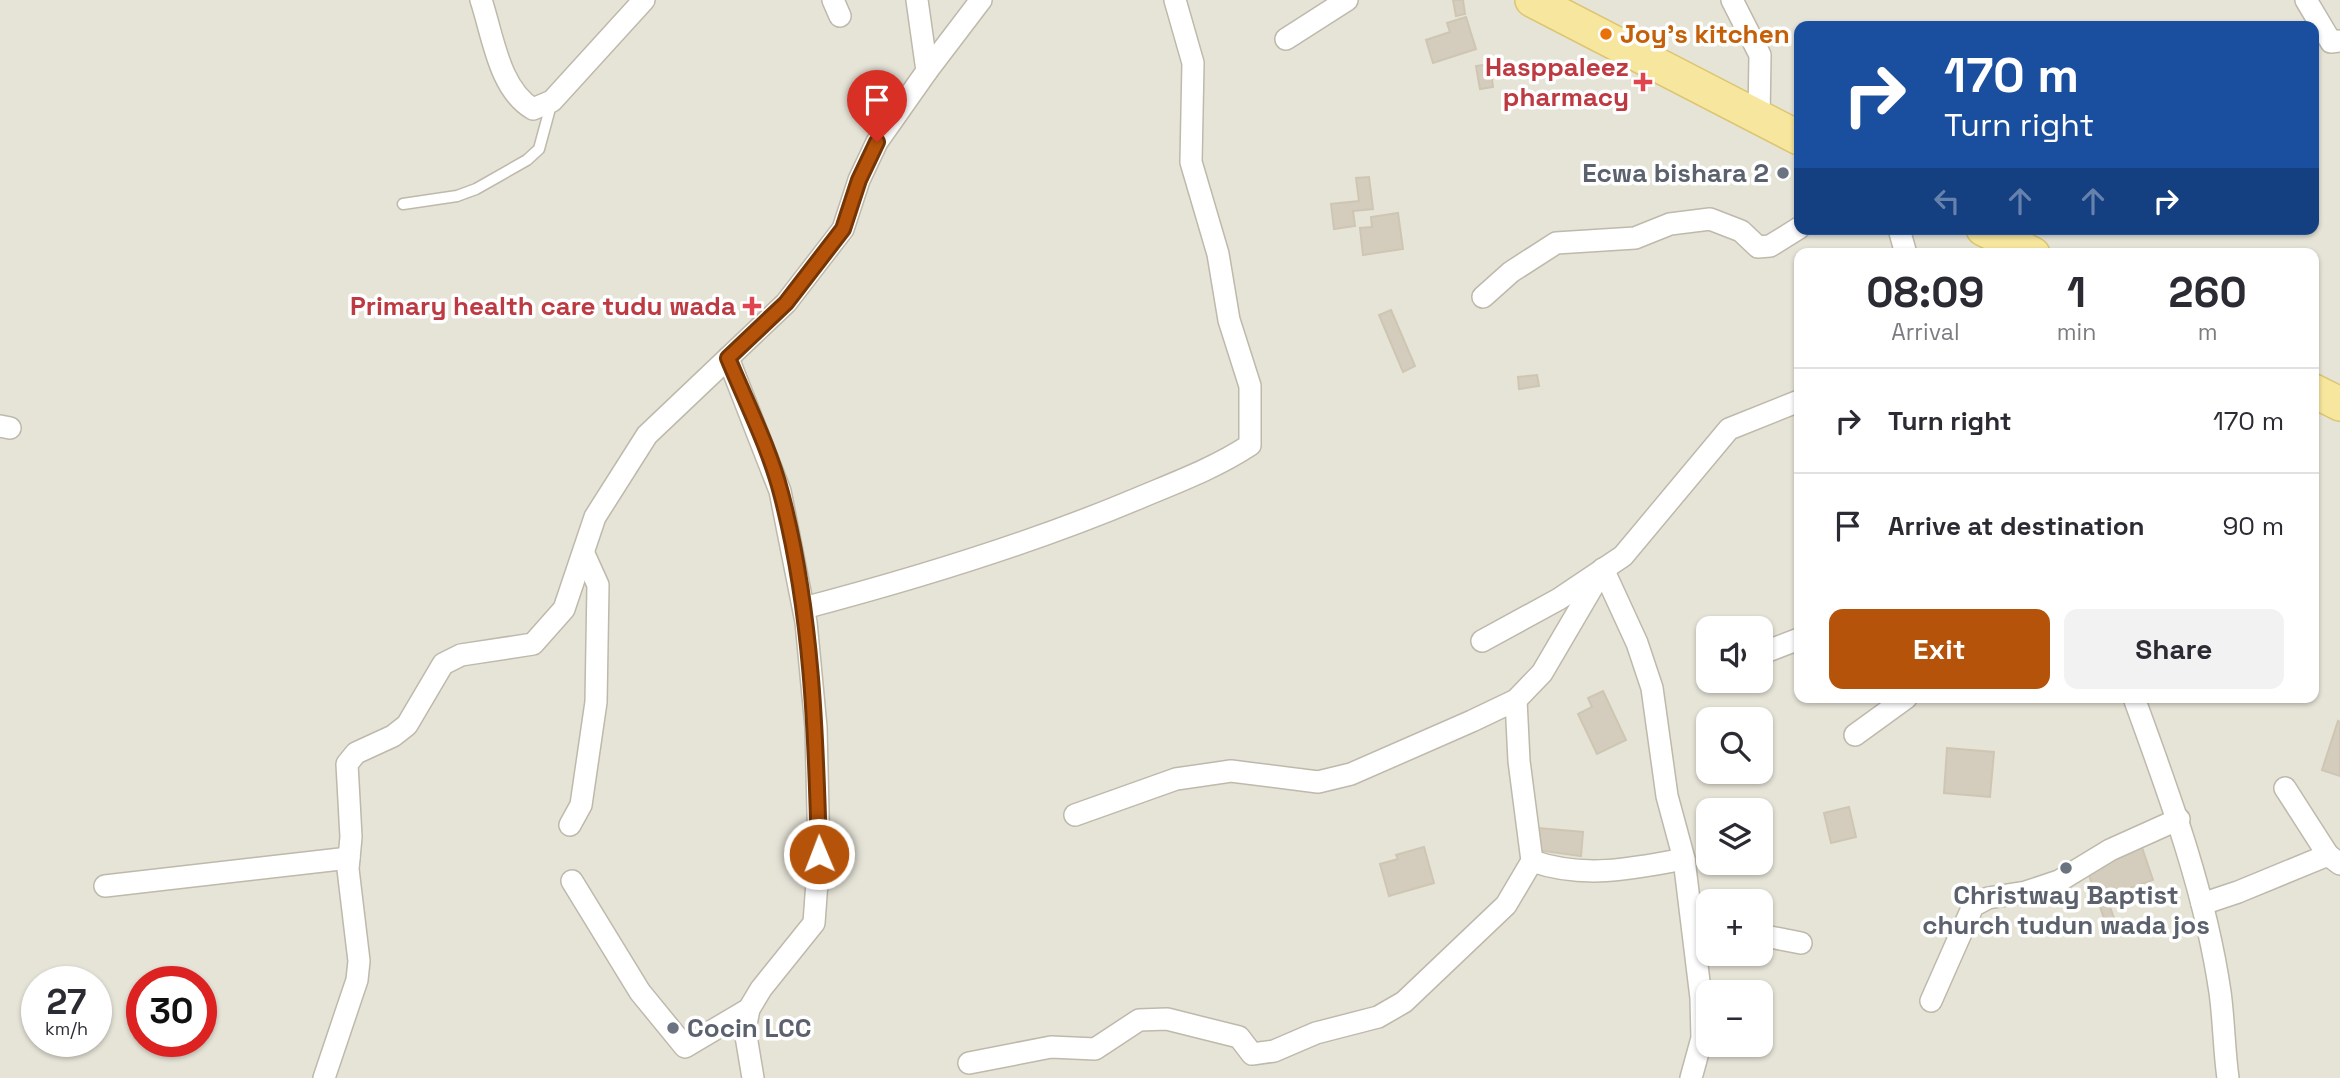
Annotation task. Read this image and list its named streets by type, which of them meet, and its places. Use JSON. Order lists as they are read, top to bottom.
{
  "places": {
    "other": [
      "Joy's kitchen",
      "Ecwa bishara 2",
      "Christway Baptist church tudun wada jos",
      "Cocin LCC"
    ],
    "health": ["Hasppaleez pharmacy", "Primary health care tudu wada"]
  },
  "page": {
    "turn": ["170 m", "Turn right"],
    "eta": [
      "08:09",
      "Arrival",
      "1",
      "min",
      "260",
      "m"
    ],
    "list": [
      {
        "name": "Turn right",
        "value": "170 m"
      },
      {
        "name": "Arrive at destination",
        "value": "90 m"
      }
    ],
    "buttons": ["Exit", "Share"],
    "map_buttons": ["+", "−"],
    "speed": "27 km/h",
    "limit": "30"
  }
}
